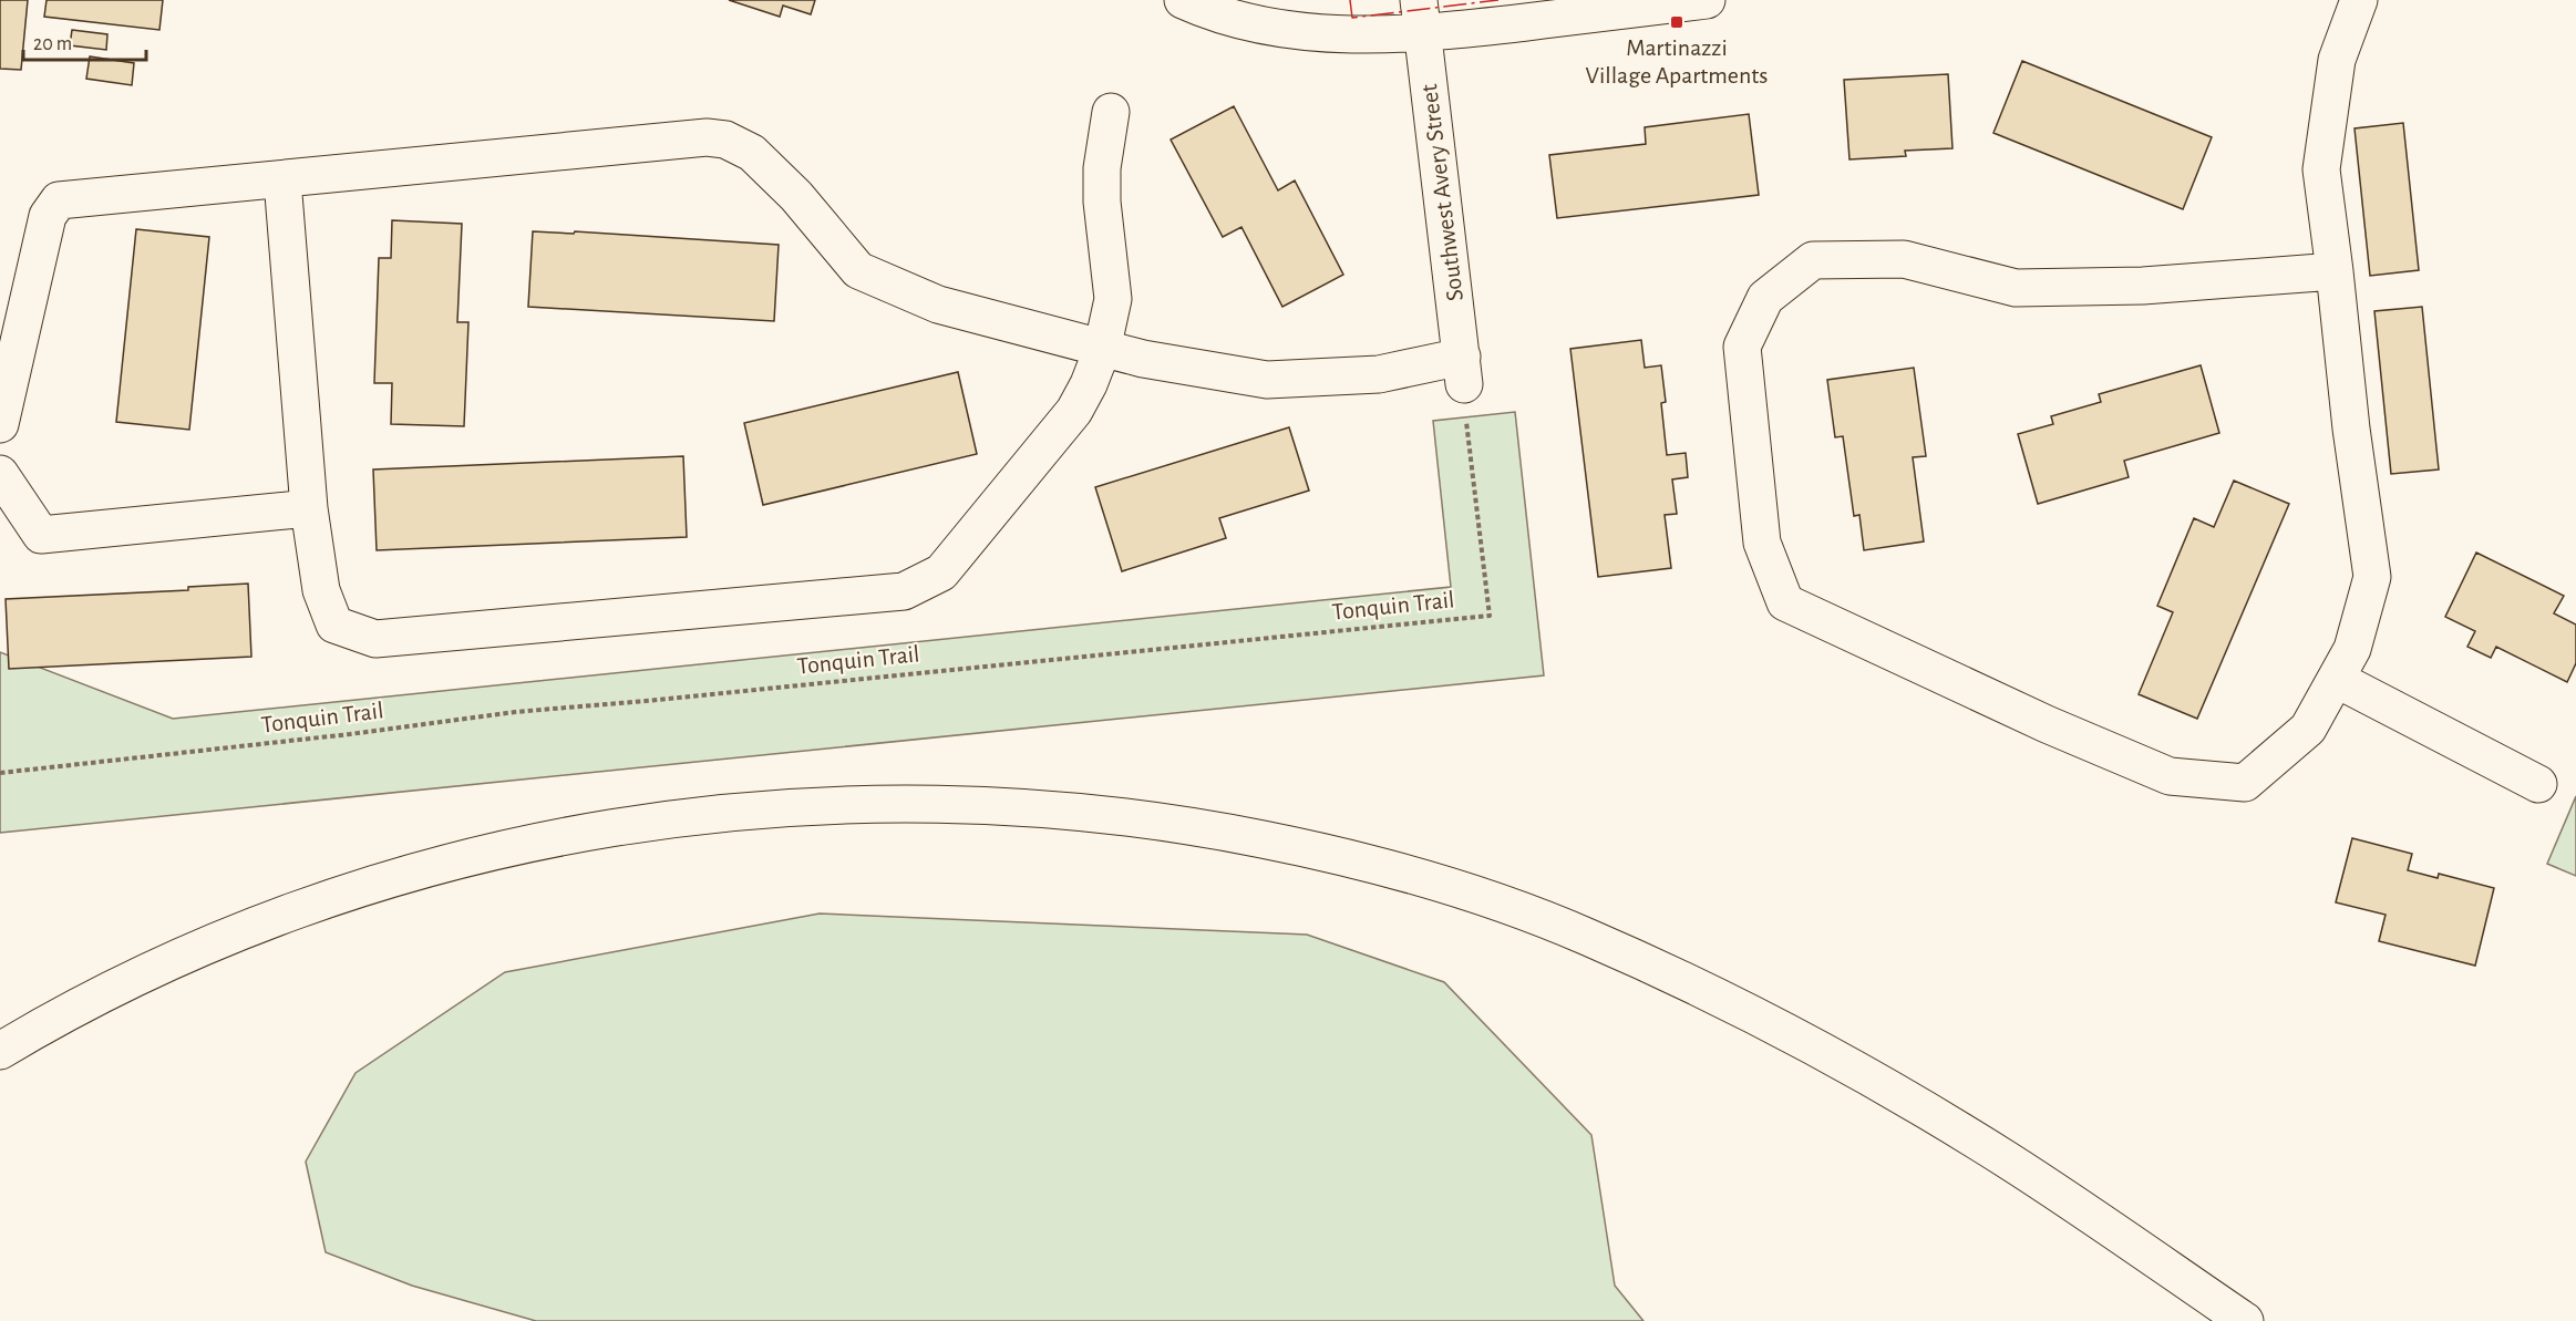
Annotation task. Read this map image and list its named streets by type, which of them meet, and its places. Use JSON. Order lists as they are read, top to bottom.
{
  "streets": {
    "main road": ["Southwest Avery Street"],
    "path": ["Tonquin Trail"]
  },
  "crossings": [
    ["Southwest Avery Street", "Tonquin Trail"]
  ],
  "places": {
    "transit": ["Martinazzi Village Apartments"]
  },
  "scale_bar": "20 m"
}
